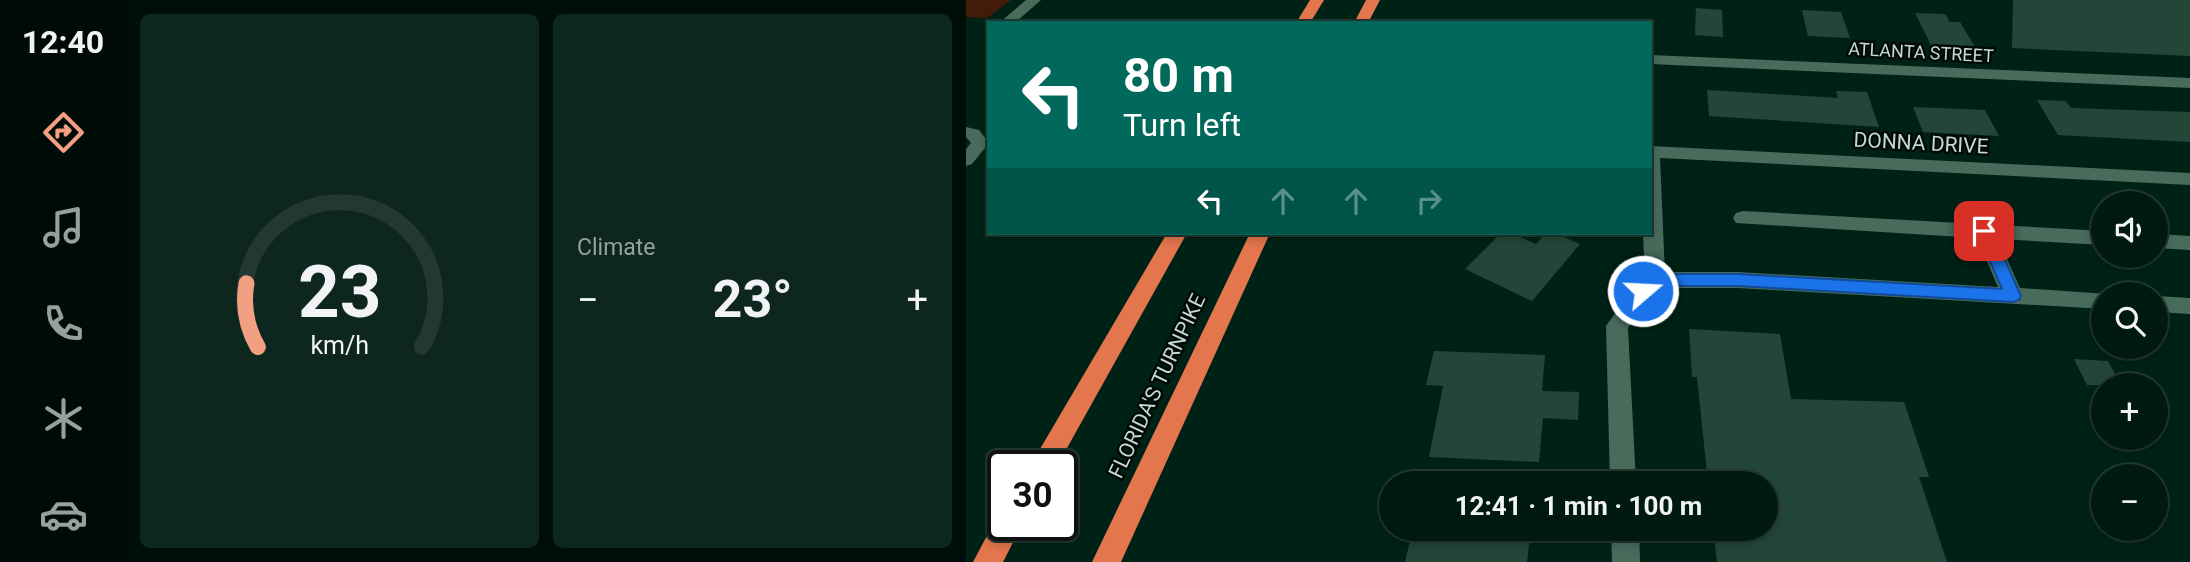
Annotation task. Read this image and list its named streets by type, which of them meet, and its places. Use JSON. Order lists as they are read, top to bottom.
{
  "streets": {
    "highway": ["FLORIDA'S TURNPIKE"],
    "street": ["ATLANTA STREET", "DONNA DRIVE"]
  },
  "page": {
    "tabs": "12:40",
    "tile": "Climate",
    "turn": ["80 m", "Turn left"],
    "map_buttons": ["+", "−"],
    "heat": ["−", "23°", "+"],
    "limit": "30",
    "trip": "12:41 · 1 min · 100 m",
    "gauge": ["23", "km/h"]
  }
}
